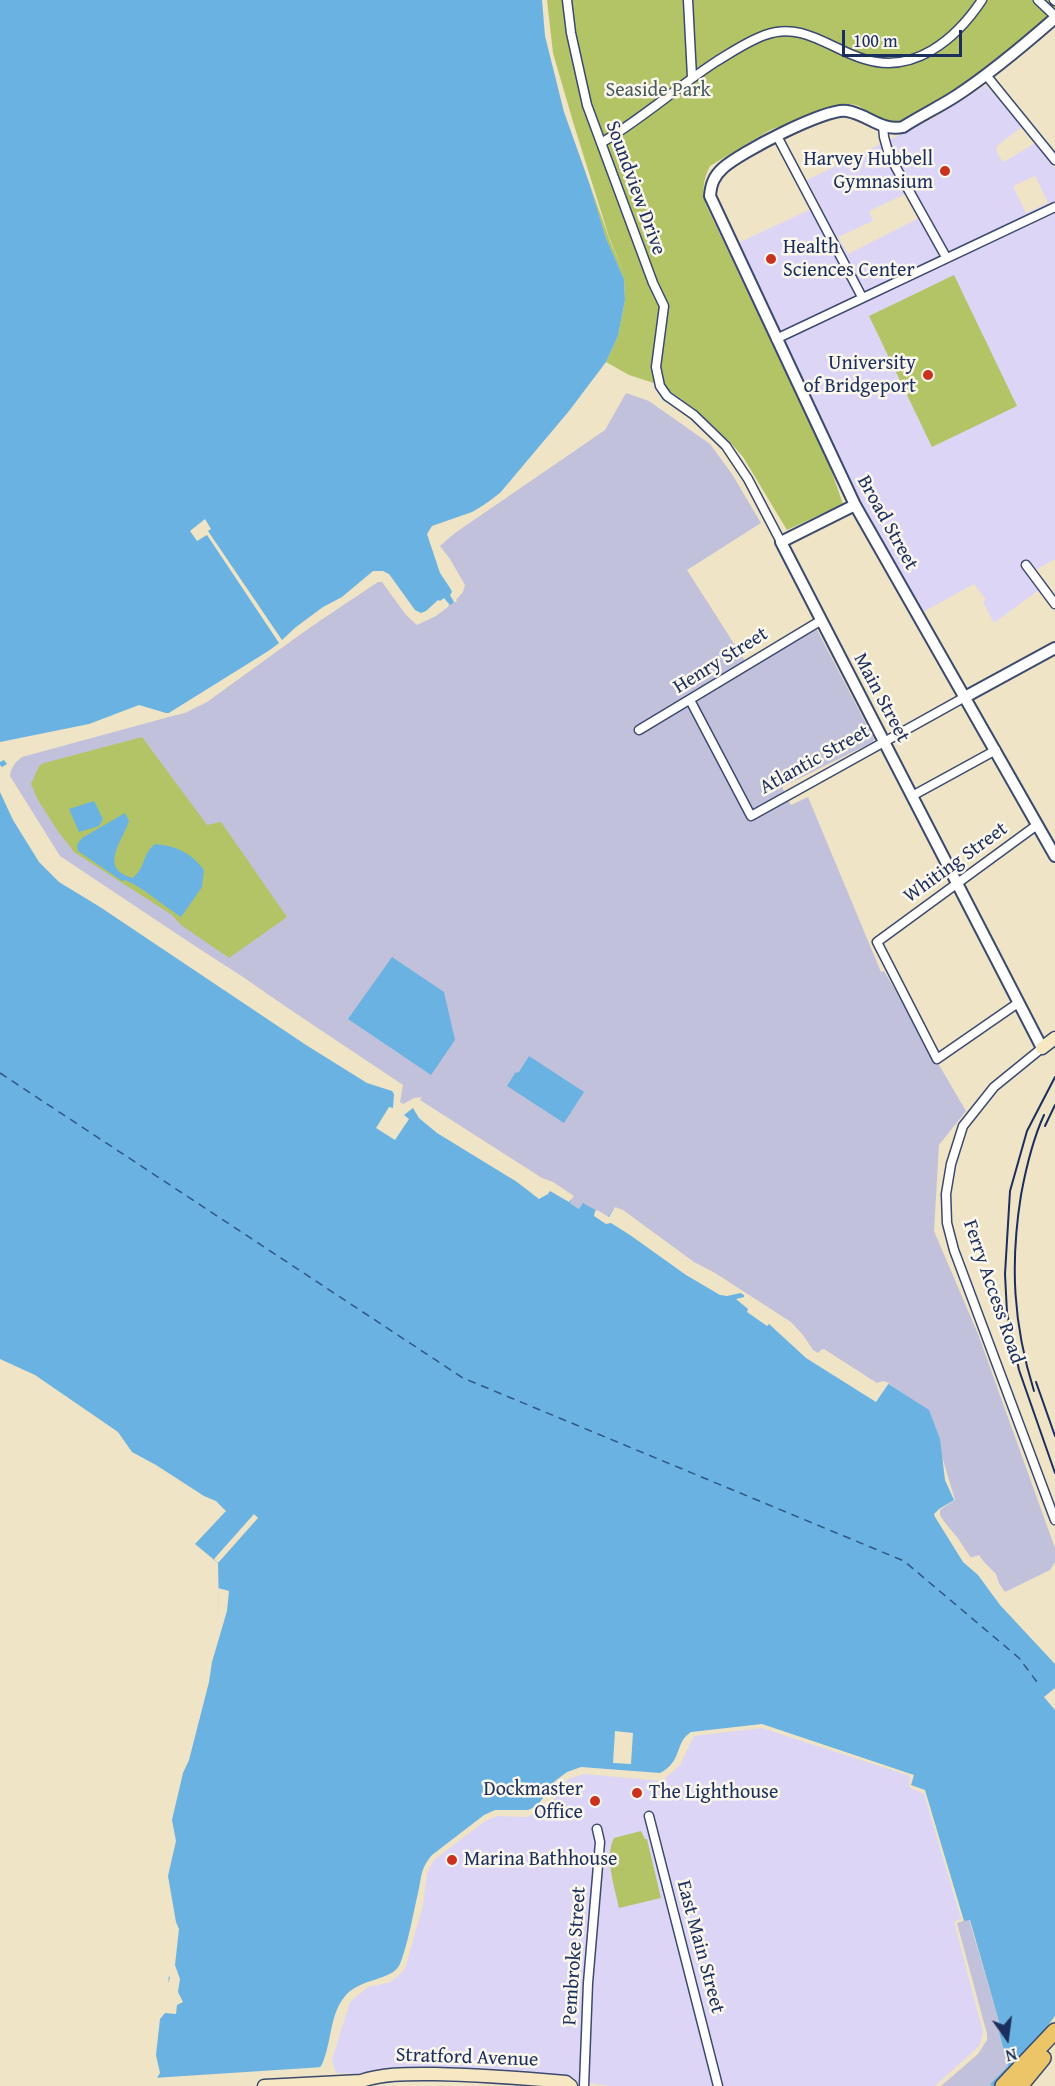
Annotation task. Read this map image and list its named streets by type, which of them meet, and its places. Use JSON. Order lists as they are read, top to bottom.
{
  "streets": {
    "main road": ["Ferry Access Road", "Stratford Avenue"],
    "street": [
      "Soundview Drive",
      "Broad Street",
      "Henry Street",
      "Main Street",
      "Atlantic Street",
      "Whiting Street",
      "East Main Street",
      "Pembroke Street"
    ]
  },
  "crossings": [
    ["Soundview Drive", "Main Street"],
    ["Broad Street", "Atlantic Street"],
    ["Broad Street", "Whiting Street"],
    ["Henry Street", "Main Street"],
    ["Henry Street", "Atlantic Street"],
    ["Main Street", "Atlantic Street"],
    ["Main Street", "Whiting Street"],
    ["Main Street", "Ferry Access Road"]
  ],
  "parks": ["Seaside Park"],
  "places": [
    "Harvey Hubbell Gymnasium",
    "Health Sciences Center",
    "University of Bridgeport",
    "The Lighthouse",
    "Dockmaster Office",
    "Marina Bathhouse"
  ],
  "scale_bar": "100 m",
  "north": "bottom"
}
